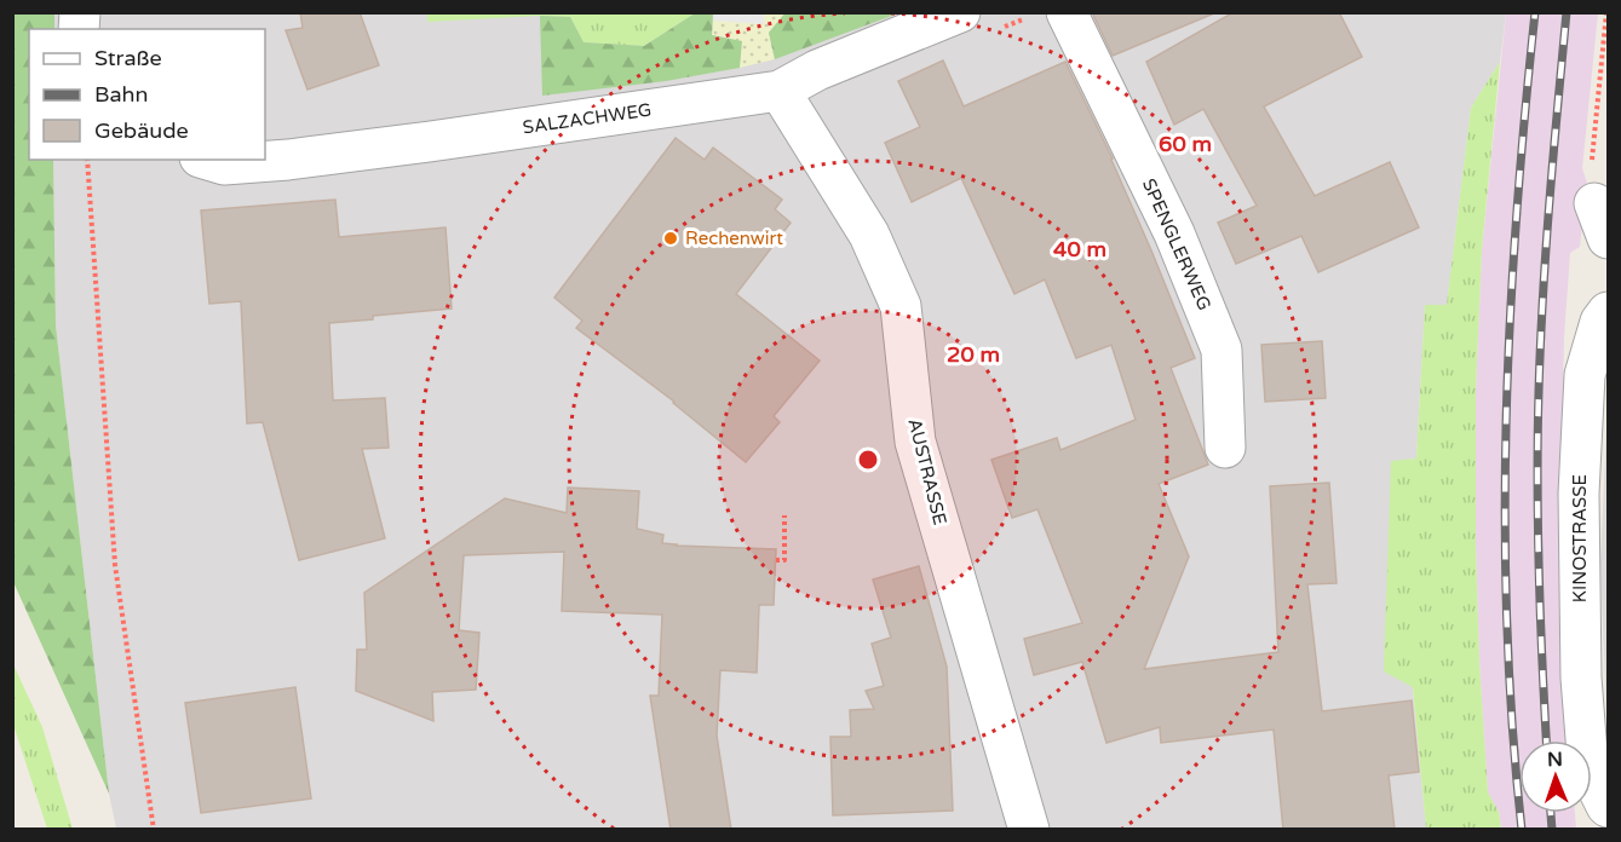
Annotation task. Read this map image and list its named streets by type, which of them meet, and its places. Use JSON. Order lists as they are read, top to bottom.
{
  "streets": {
    "street": [
      "SALZACHWEG",
      "SPENGLERWEG",
      "AUSTRASSE",
      "KINOSTRASSE"
    ]
  },
  "crossings": [
    ["SALZACHWEG", "AUSTRASSE"]
  ],
  "places": ["Rechenwirt"],
  "legend": ["Straße", "Bahn", "Gebäude"],
  "north": "top",
  "rings": ["60 m", "40 m", "20 m"]
}
